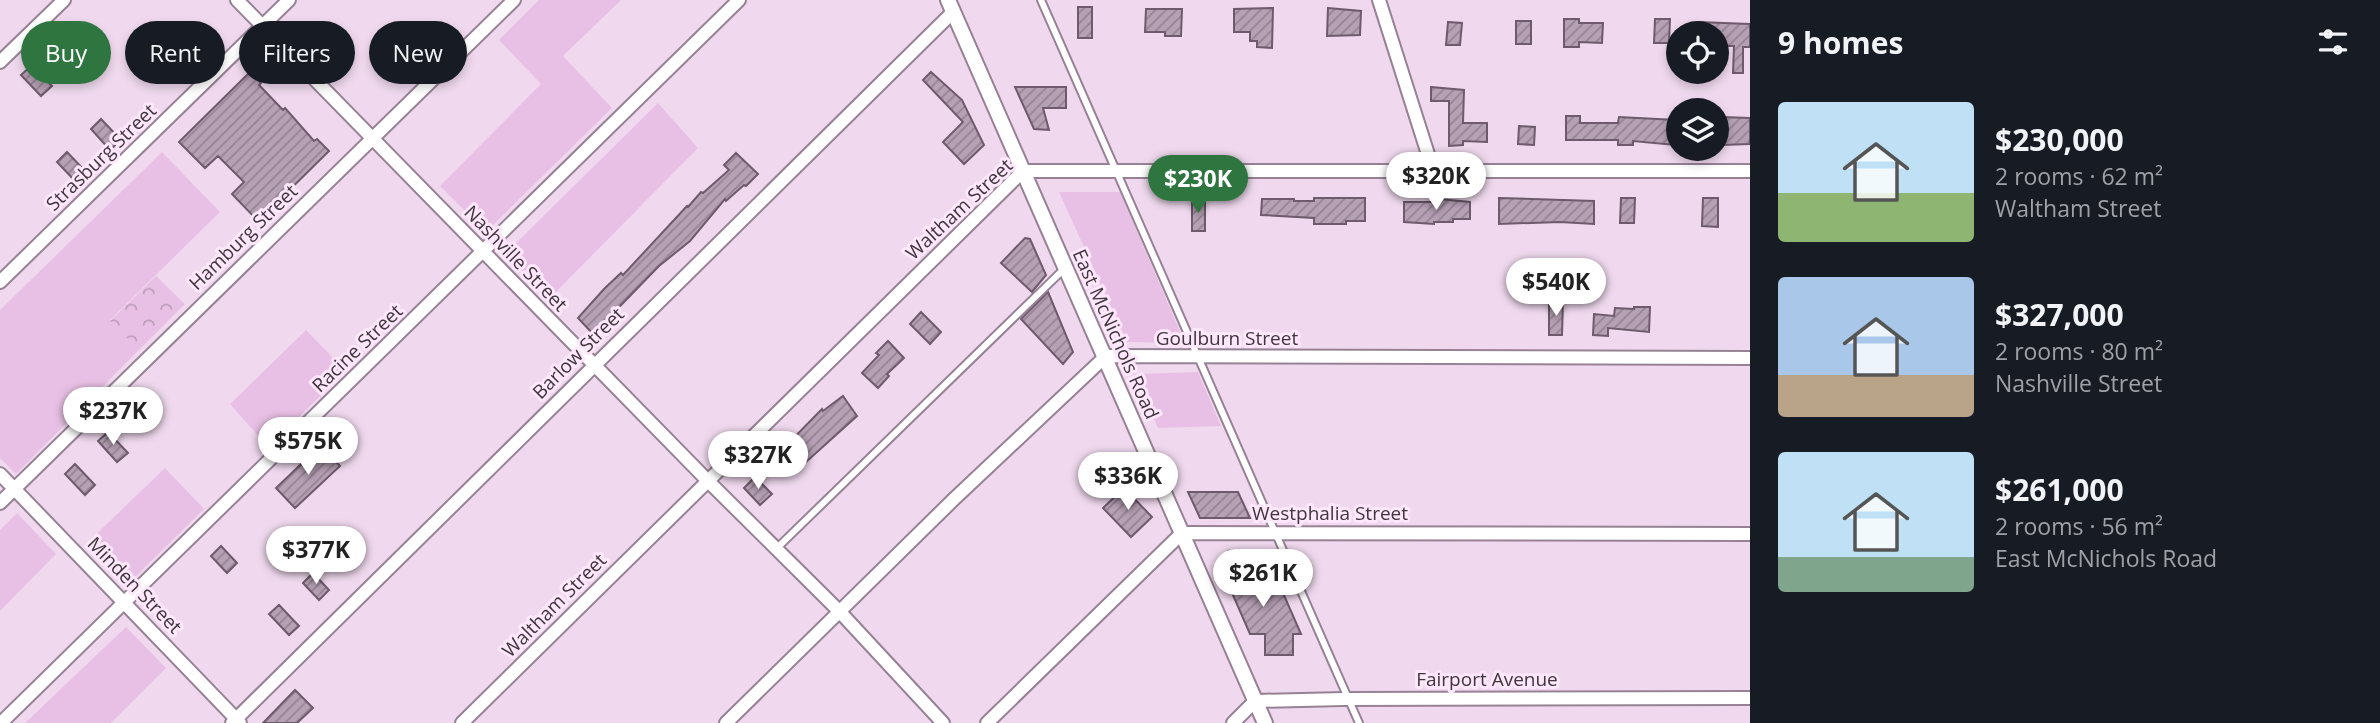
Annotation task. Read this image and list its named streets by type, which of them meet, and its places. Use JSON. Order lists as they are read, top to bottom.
{
  "streets": {
    "street": [
      "Strasburg Street",
      "Waltham Street",
      "Hamburg Street",
      "Nashville Street",
      "East McNichols Road",
      "Goulburn Street",
      "Racine Street",
      "Barlow Street",
      "Westphalia Street",
      "Minden Street",
      "Fairport Avenue"
    ]
  },
  "crossings": [
    ["Waltham Street", "Nashville Street"],
    ["Waltham Street", "East McNichols Road"],
    ["Hamburg Street", "Nashville Street"],
    ["Hamburg Street", "Minden Street"],
    ["Nashville Street", "Racine Street"],
    ["Nashville Street", "Barlow Street"],
    ["East McNichols Road", "Goulburn Street"],
    ["East McNichols Road", "Barlow Street"],
    ["East McNichols Road", "Westphalia Street"],
    ["East McNichols Road", "Fairport Avenue"],
    ["Racine Street", "Minden Street"],
    ["Barlow Street", "Minden Street"]
  ],
  "page": {
    "heading": "9 homes",
    "chip": [
      "Buy",
      "Rent",
      "Filters",
      "New"
    ],
    "list": [
      {
        "name": "$230,000",
        "note": "2 rooms · 62 m² · Waltham Street"
      },
      {
        "name": "$327,000",
        "note": "2 rooms · 80 m² · Nashville Street"
      },
      {
        "name": "$261,000",
        "note": "2 rooms · 56 m² · East McNichols Road"
      }
    ],
    "price": [
      "$320K",
      "$230K",
      "$540K",
      "$237K",
      "$575K",
      "$327K",
      "$336K",
      "$377K",
      "$261K"
    ]
  }
}
